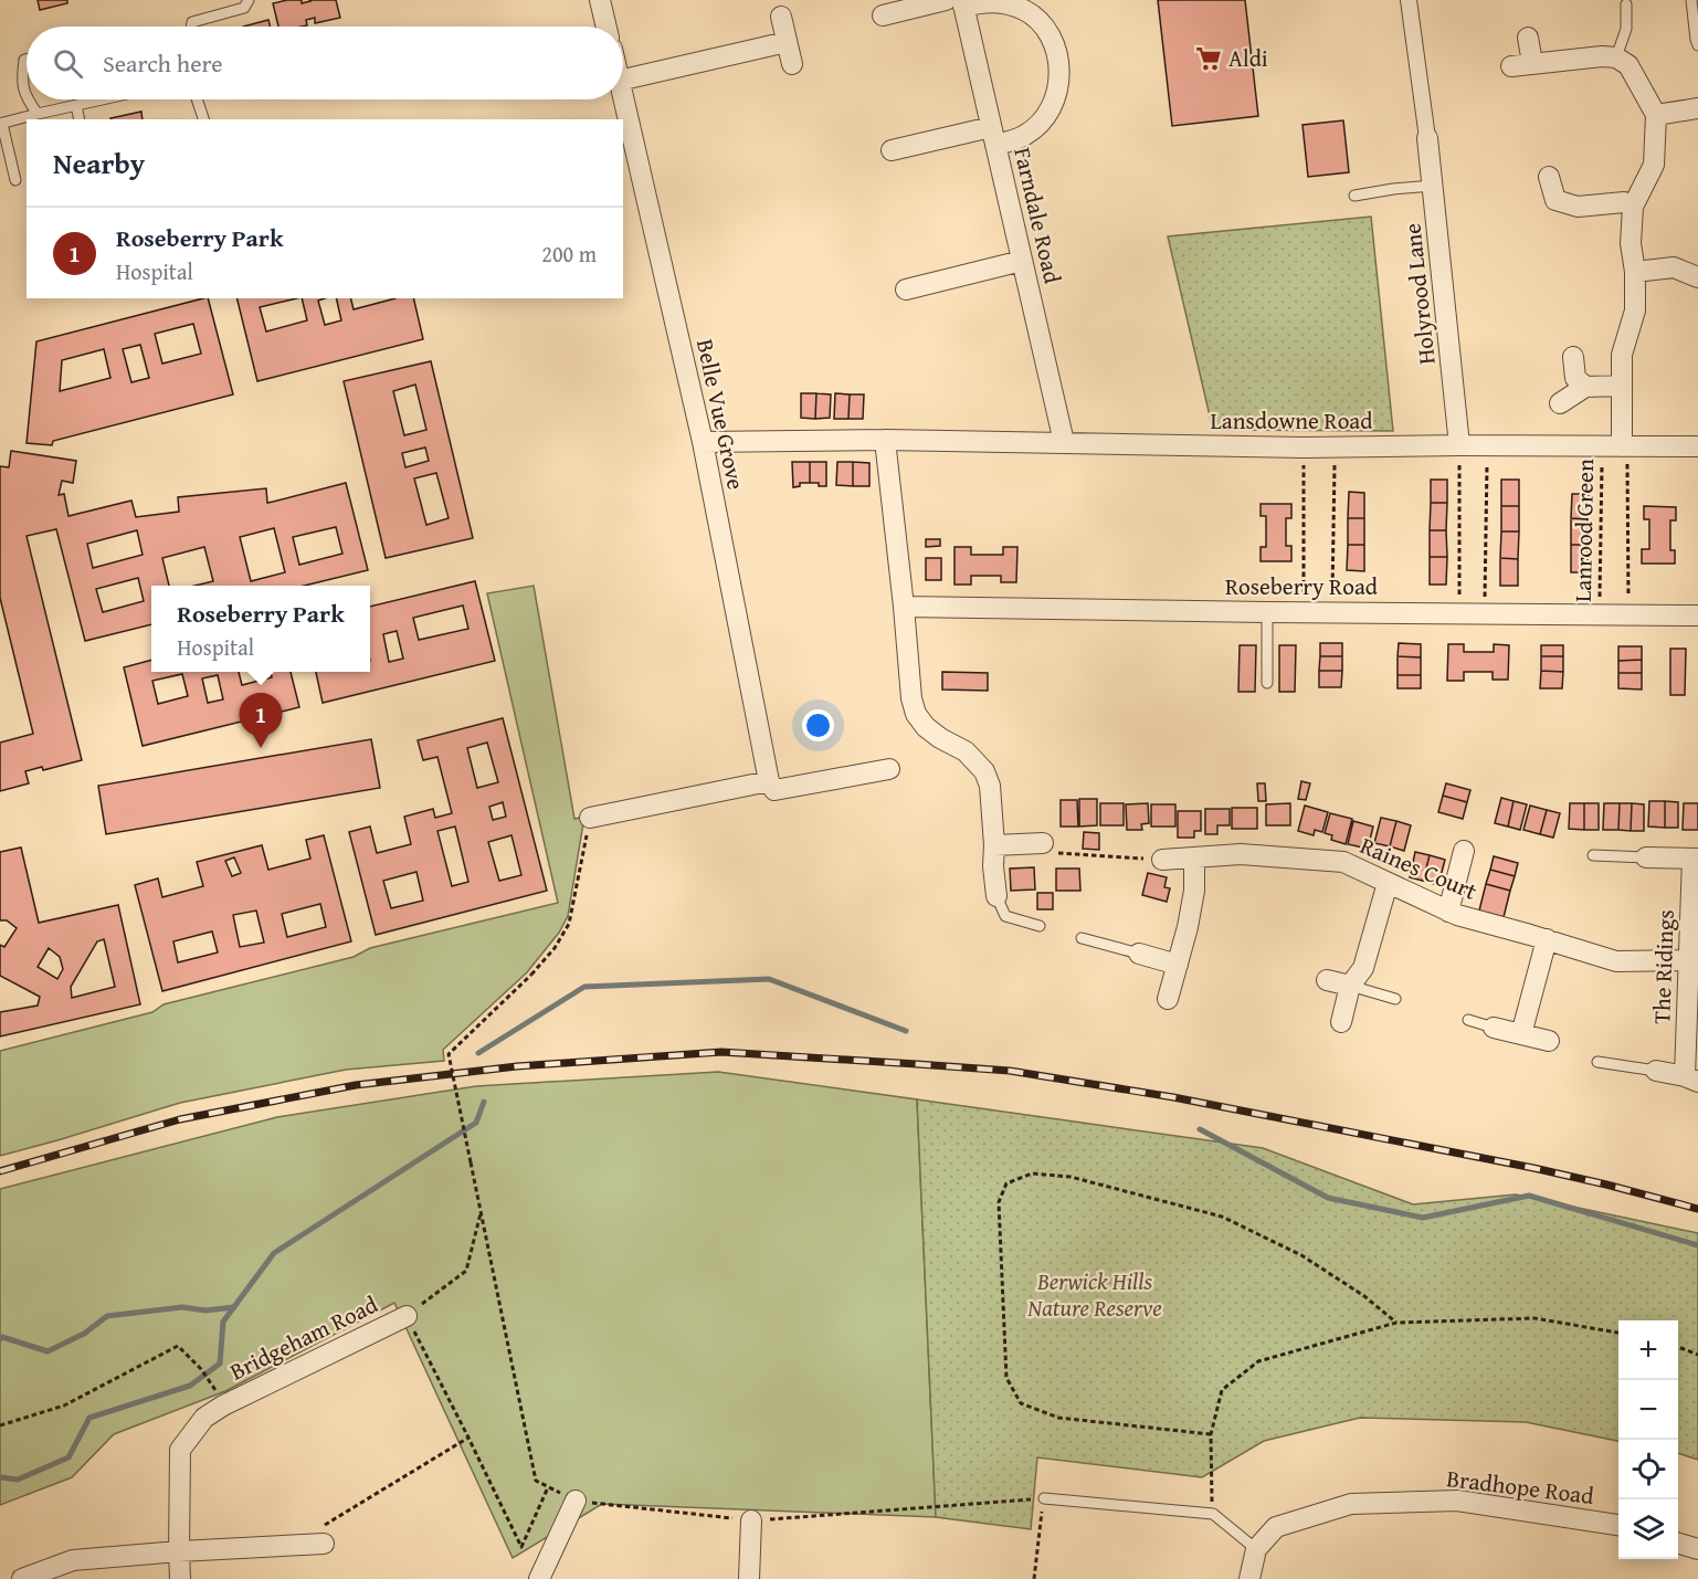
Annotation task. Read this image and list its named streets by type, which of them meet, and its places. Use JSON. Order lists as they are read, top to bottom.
{
  "streets": {
    "street": [
      "Farndale Road",
      "Holyrood Lane",
      "Belle Vue Grove",
      "Lansdowne Road",
      "Roseberry Road",
      "Raines Court",
      "The Ridings",
      "Bridgeham Road",
      "Bradhope Road"
    ],
    "path": ["Lanrood Green"]
  },
  "crossings": [
    ["Farndale Road", "Lansdowne Road"],
    ["Holyrood Lane", "Lansdowne Road"],
    ["Belle Vue Grove", "Lansdowne Road"],
    ["Lansdowne Road", "Lanrood Green"],
    ["Lanrood Green", "Roseberry Road"],
    ["Raines Court", "The Ridings"]
  ],
  "parks": ["Berwick Hills Nature Reserve"],
  "places": {
    "supermarket": ["Aldi"]
  },
  "page": {
    "search": "Search here",
    "heading": "Nearby",
    "list": [
      {
        "mark": "1",
        "name": "Roseberry Park",
        "note": "Hospital",
        "value": "200 m"
      }
    ],
    "popup": ["Roseberry Park", "Hospital"],
    "pins": "1",
    "map_buttons": ["+", "−"]
  }
}
